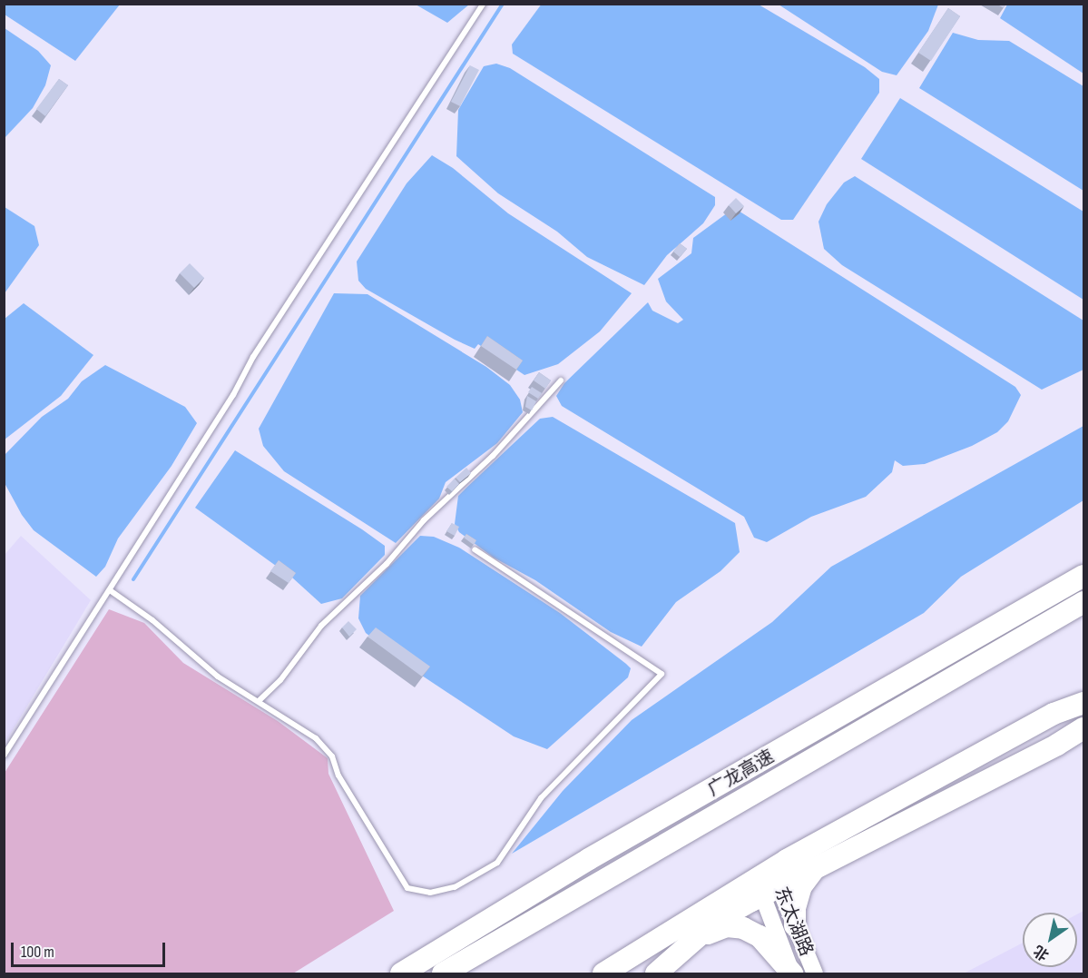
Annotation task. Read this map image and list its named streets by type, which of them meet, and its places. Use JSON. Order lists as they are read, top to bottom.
{
  "streets": {
    "highway": ["广龙高速"],
    "main road": ["东太湖路"]
  },
  "scale_bar": "100 m",
  "north": "bottom left"
}
